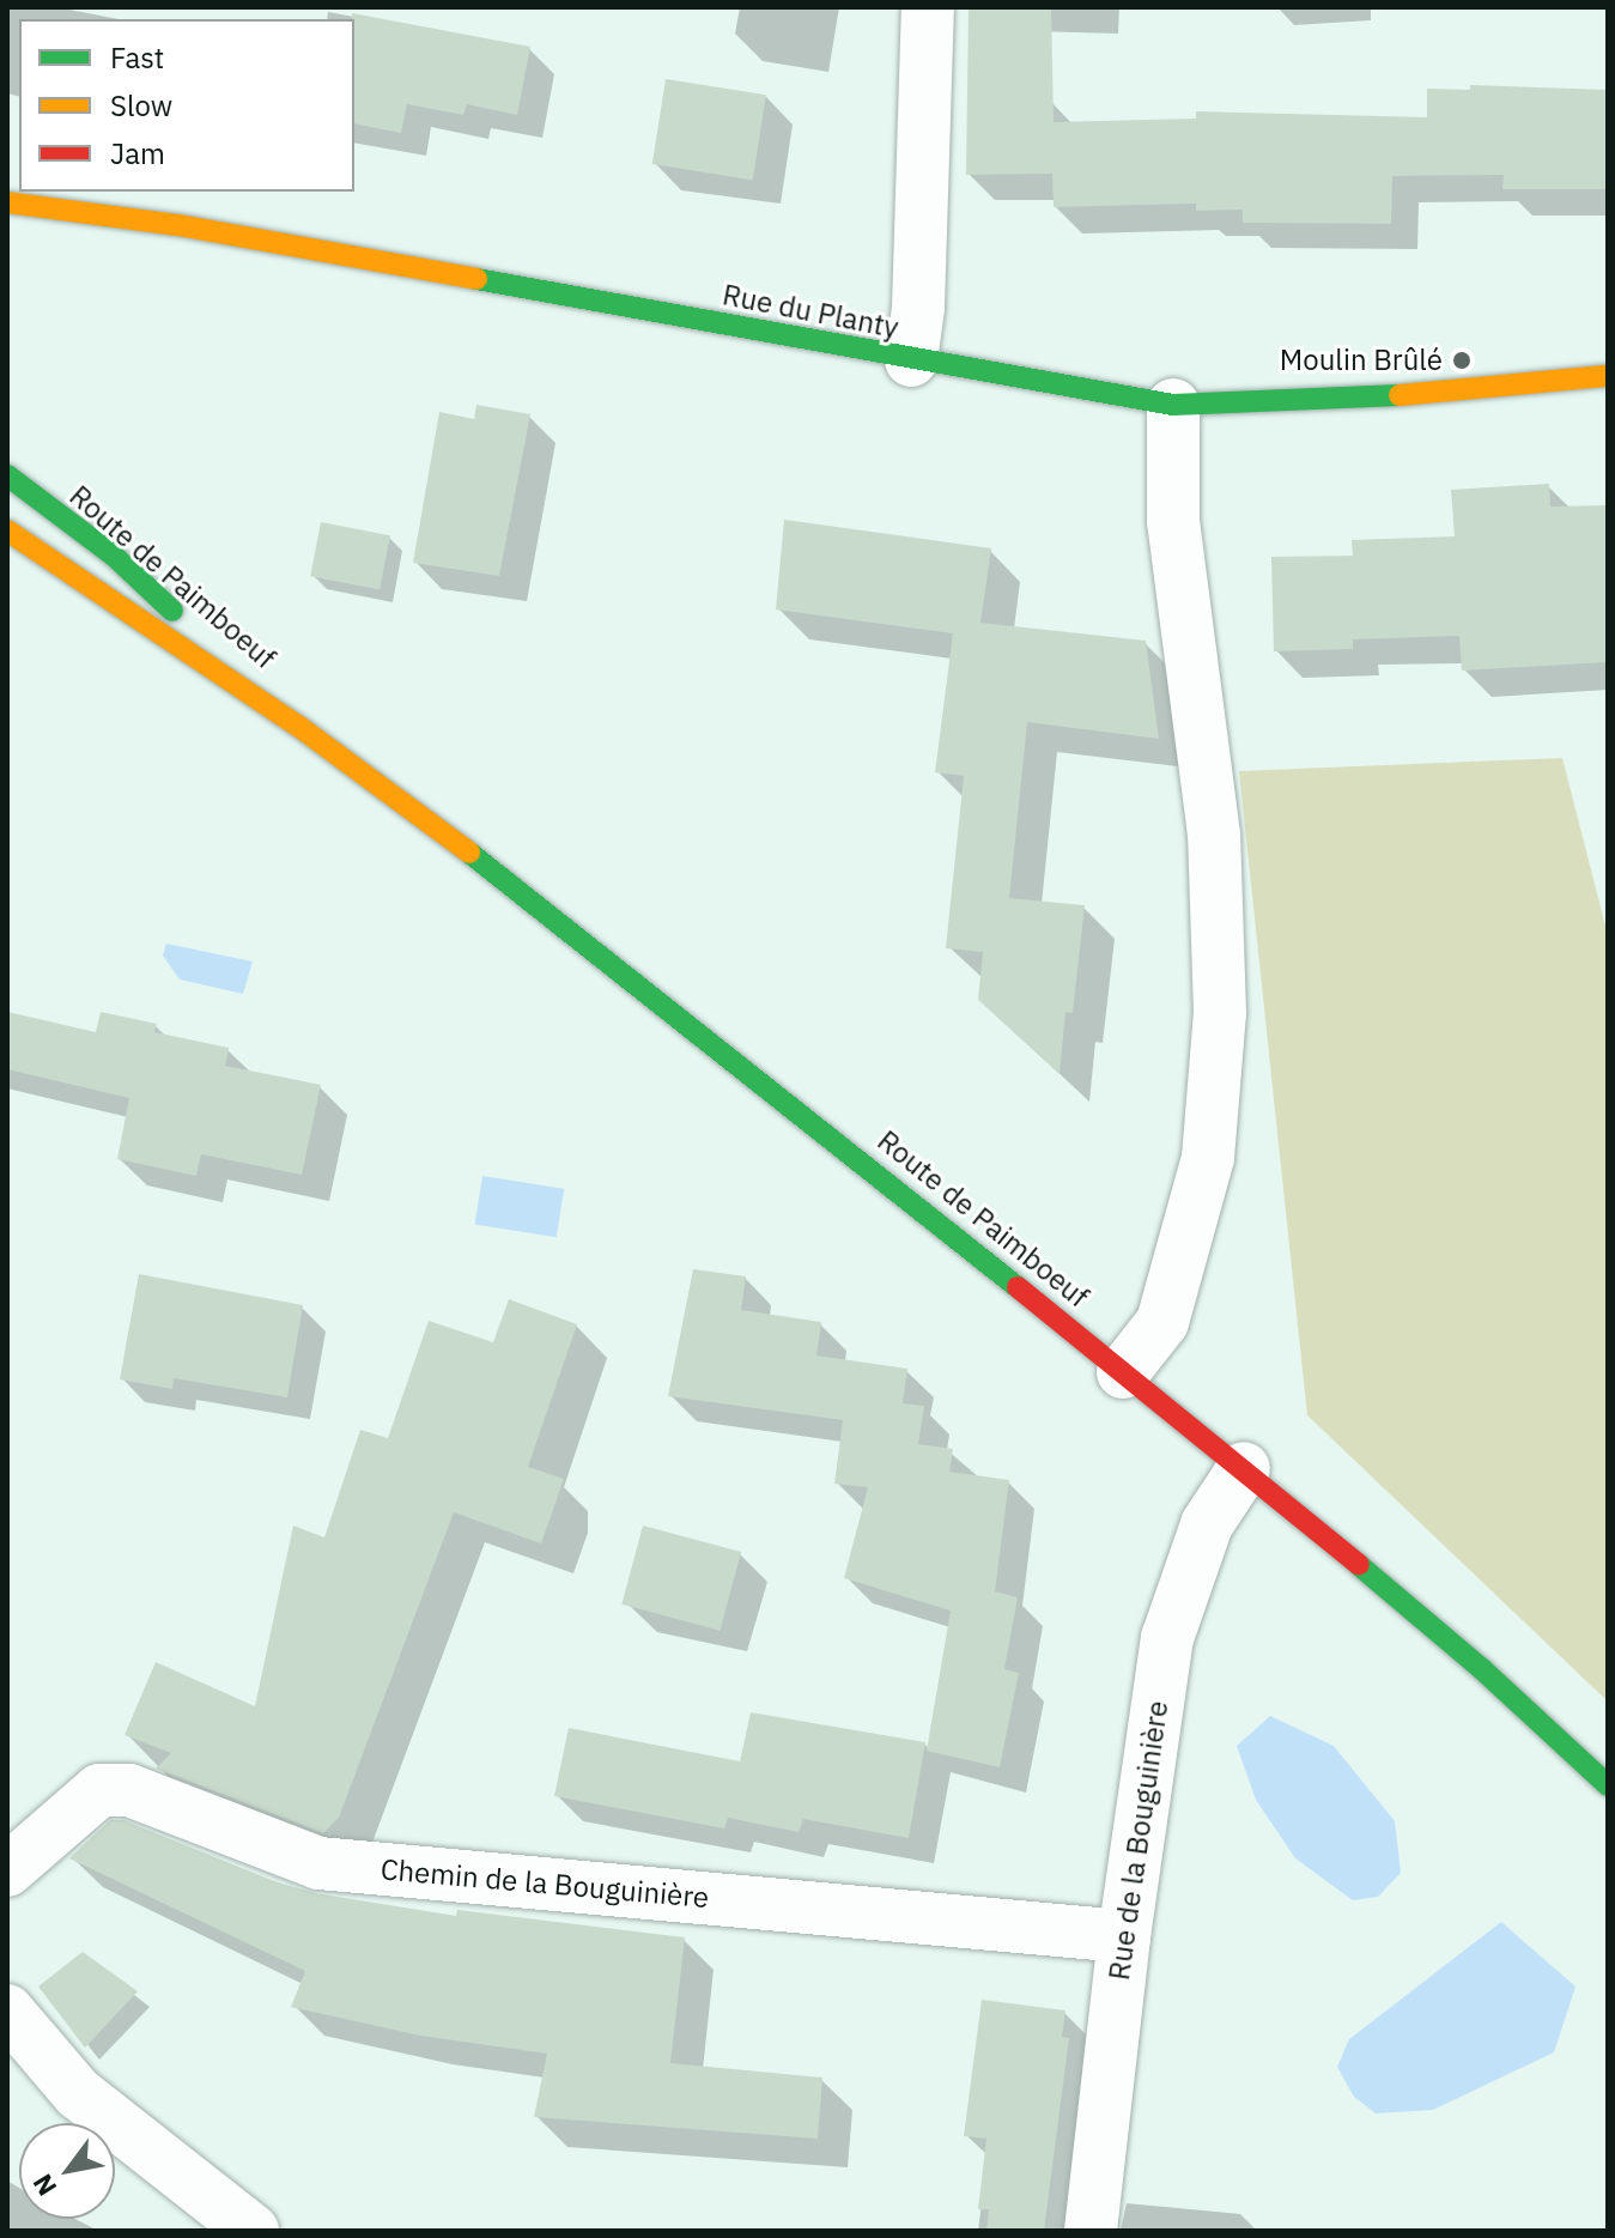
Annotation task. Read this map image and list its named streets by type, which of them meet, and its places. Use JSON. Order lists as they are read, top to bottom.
{
  "streets": {
    "street": [
      "Rue du Planty",
      "Route de Paimboeuf",
      "Rue de la Bouguinière",
      "Chemin de la Bouguinière"
    ]
  },
  "crossings": [
    ["Route de Paimboeuf", "Rue de la Bouguinière"],
    ["Rue de la Bouguinière", "Chemin de la Bouguinière"]
  ],
  "places": ["Moulin Brûlé"],
  "legend": ["Fast", "Slow", "Jam"],
  "north": "bottom left"
}
